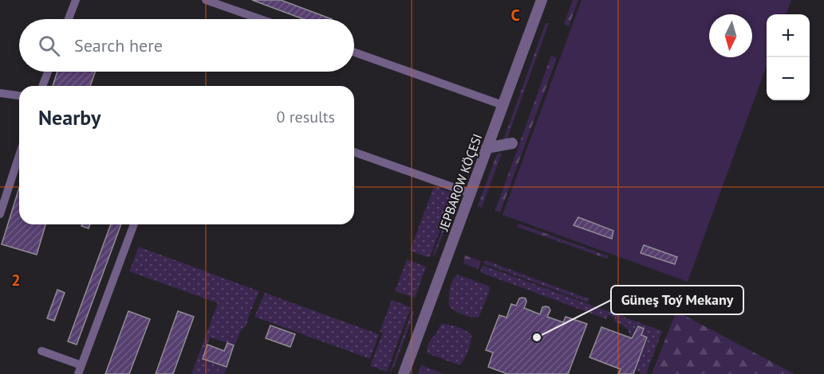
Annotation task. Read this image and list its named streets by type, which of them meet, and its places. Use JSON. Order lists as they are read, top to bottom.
{
  "streets": {
    "street": ["JEPBAROW KÖÇESI"]
  },
  "places": ["Güneş Toý Mekany"],
  "north": "bottom",
  "page": {
    "map_buttons": ["+", "−"],
    "search": "Search here",
    "heading": ["Nearby", "0 results"]
  },
  "grid": {
    "columns": ["C"],
    "rows": ["2"]
  }
}
